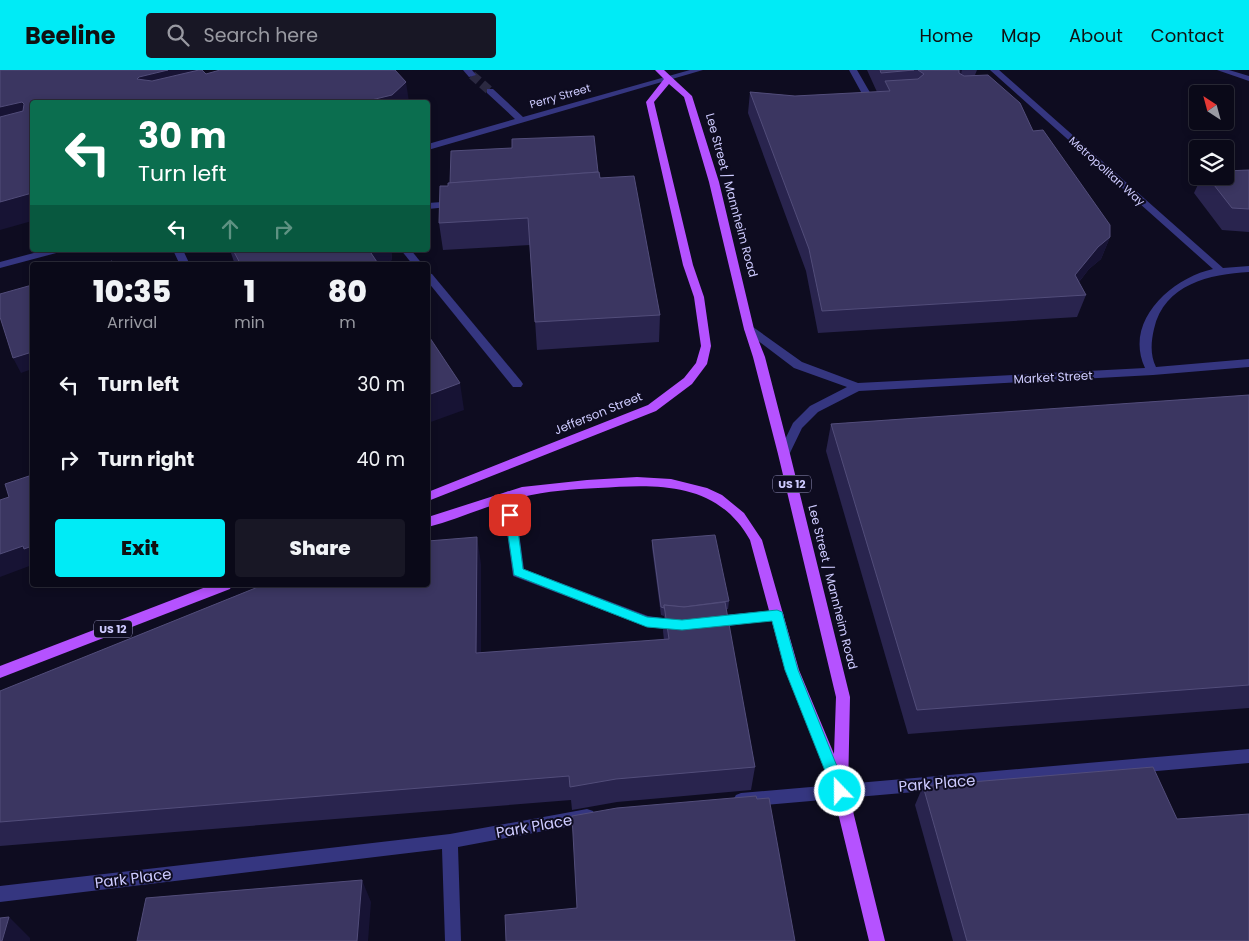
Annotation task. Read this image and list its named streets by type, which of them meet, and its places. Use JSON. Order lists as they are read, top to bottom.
{
  "streets": {
    "main road": ["Lee Street / Mannheim Road", "Jefferson Street", "US 12"],
    "street": [
      "Perry Street",
      "Metropolitan Way",
      "Market Street",
      "Park Place"
    ]
  },
  "crossings": [
    ["Perry Street", "Lee Street / Mannheim Road"],
    ["Perry Street", "Jefferson Street"],
    ["Lee Street / Mannheim Road", "Market Street"],
    ["Lee Street / Mannheim Road", "Jefferson Street"],
    ["Lee Street / Mannheim Road", "Park Place"]
  ],
  "north": "top left",
  "page": {
    "header": "Beeline",
    "search": "Search here",
    "nav": [
      "Home",
      "Map",
      "About",
      "Contact"
    ],
    "turn": ["30 m", "Turn left"],
    "eta": [
      "10:35",
      "Arrival",
      "1",
      "min",
      "80",
      "m"
    ],
    "list": [
      {
        "name": "Turn left",
        "value": "30 m"
      },
      {
        "name": "Turn right",
        "value": "40 m"
      }
    ],
    "buttons": ["Exit", "Share"]
  }
}
